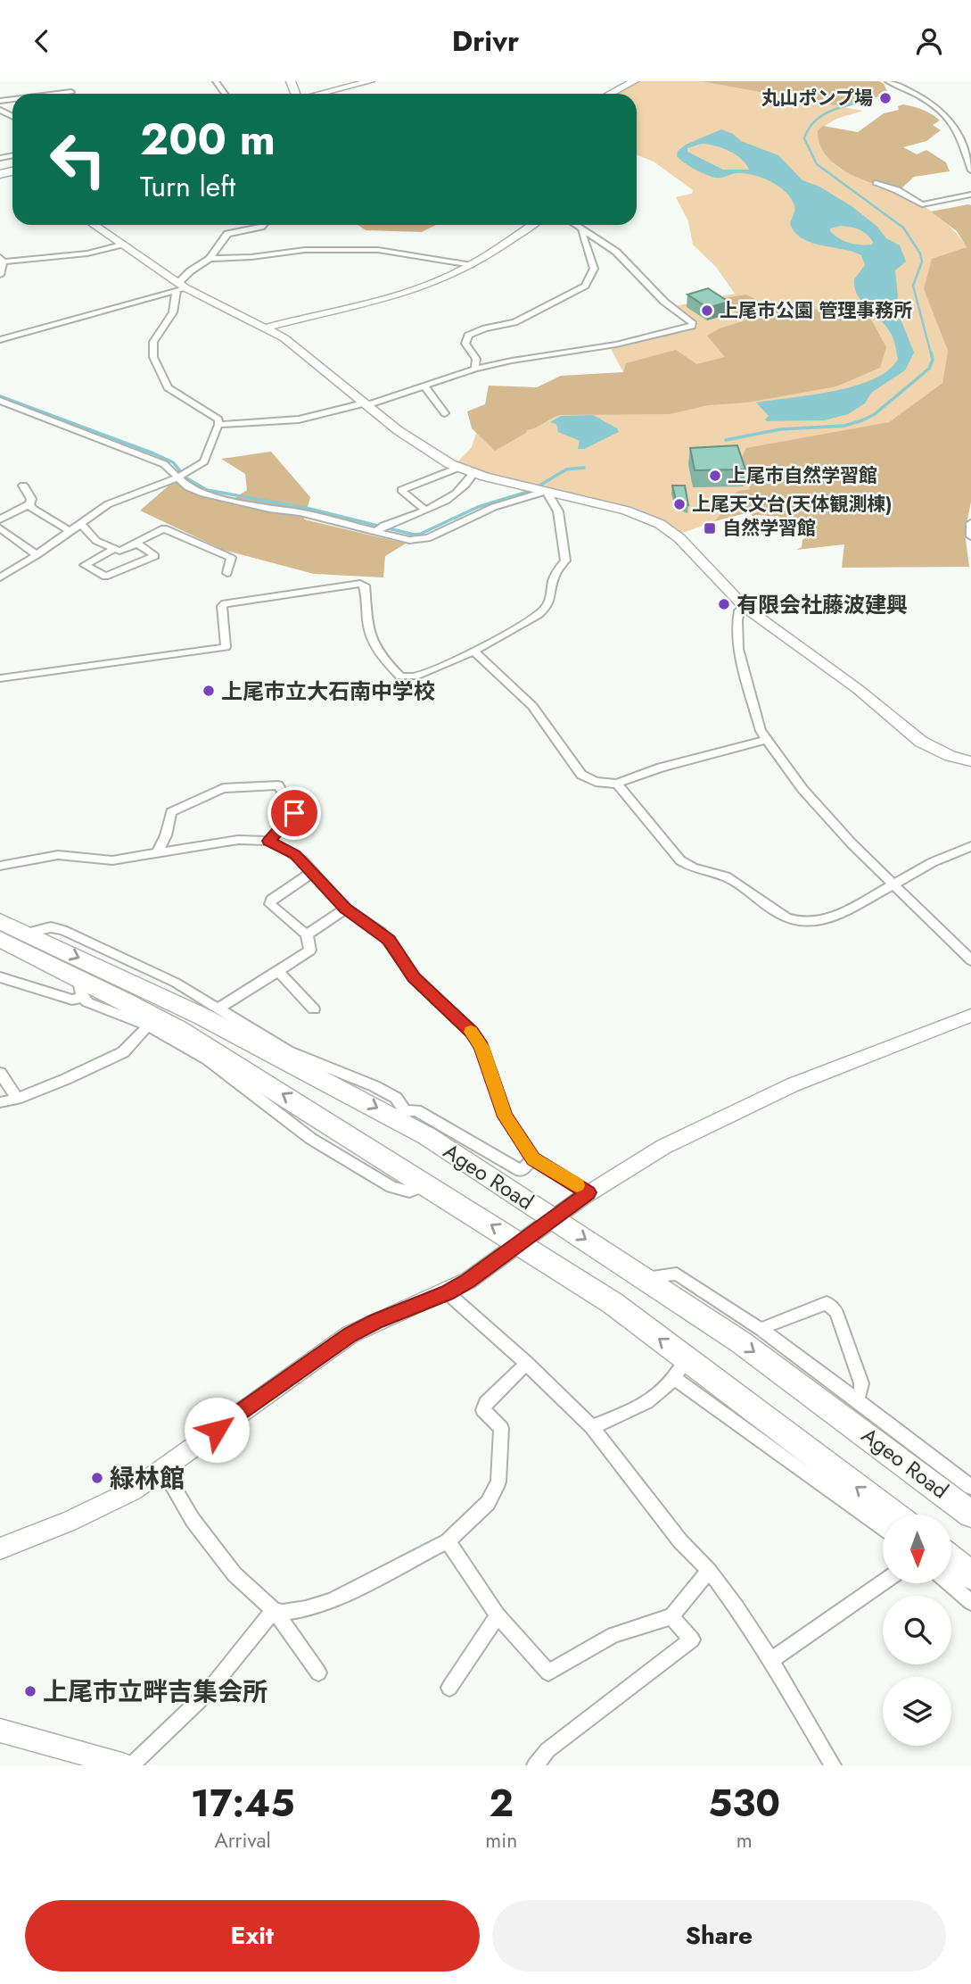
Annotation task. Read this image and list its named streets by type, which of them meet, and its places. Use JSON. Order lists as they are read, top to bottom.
{
  "streets": {
    "highway": ["Ageo Road"]
  },
  "places": {
    "other": [
      "丸山ポンプ場",
      "上尾市公園 管理事務所",
      "上尾市自然学習館",
      "上尾天文台(天体観測棟)",
      "有限会社藤波建興",
      "上尾市立大石南中学校",
      "緑林館",
      "上尾市立畔吉集会所"
    ],
    "transit": ["自然学習館"]
  },
  "north": "bottom",
  "page": {
    "header": "Drivr",
    "turn": ["200 m", "Turn left"],
    "eta": [
      "17:45",
      "Arrival",
      "2",
      "min",
      "530",
      "m"
    ],
    "buttons": ["Exit", "Share"]
  }
}
